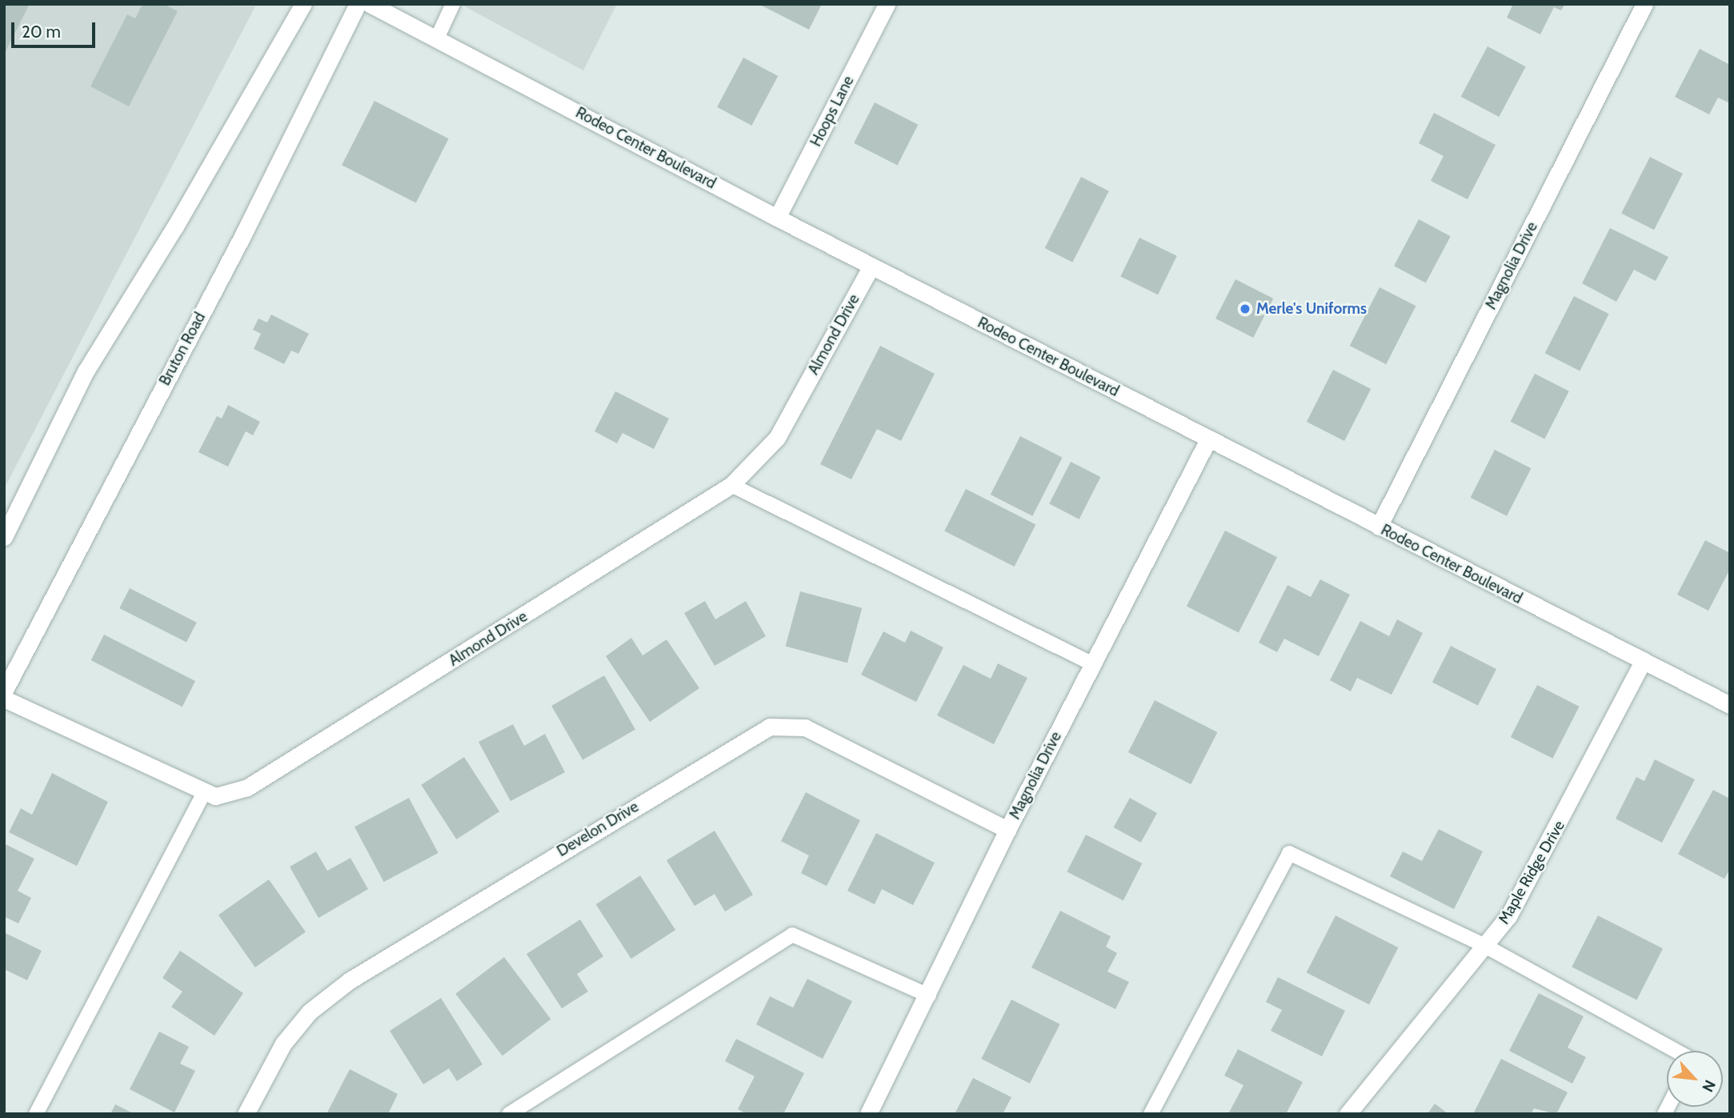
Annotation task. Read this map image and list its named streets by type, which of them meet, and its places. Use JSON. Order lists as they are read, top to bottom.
{
  "streets": {
    "street": [
      "Hoops Lane",
      "Rodeo Center Boulevard",
      "Magnolia Drive",
      "Almond Drive",
      "Bruton Road",
      "Develon Drive",
      "Maple Ridge Drive"
    ]
  },
  "crossings": [
    ["Hoops Lane", "Rodeo Center Boulevard"],
    ["Rodeo Center Boulevard", "Magnolia Drive"],
    ["Rodeo Center Boulevard", "Almond Drive"],
    ["Rodeo Center Boulevard", "Maple Ridge Drive"],
    ["Magnolia Drive", "Develon Drive"]
  ],
  "places": ["Merle's Uniforms"],
  "scale_bar": "20 m",
  "north": "bottom right"
}
